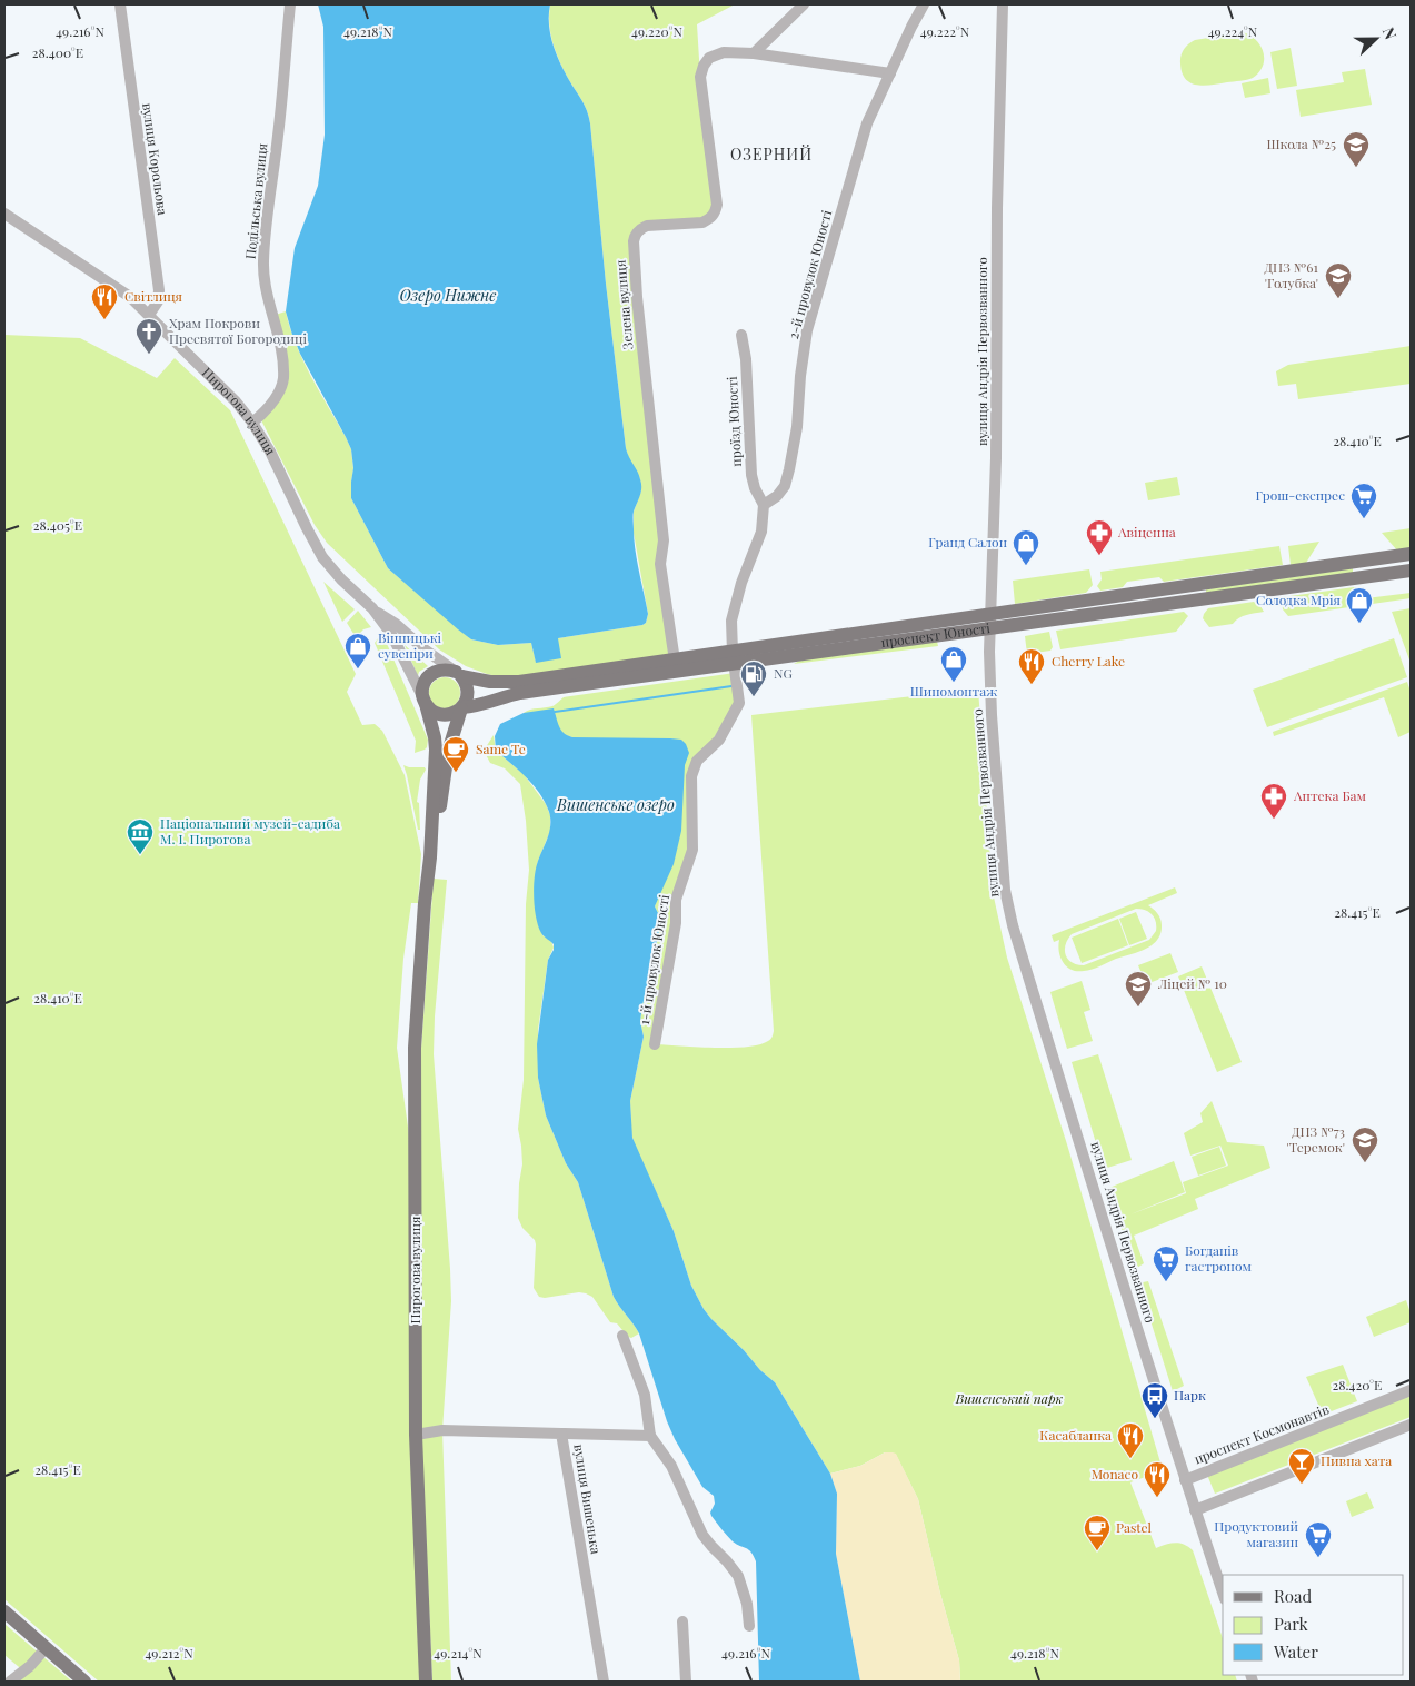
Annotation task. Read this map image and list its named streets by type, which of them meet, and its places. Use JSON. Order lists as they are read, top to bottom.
{
  "streets": {
    "main road": ["Пирогова вулиця", "проспект Юності"],
    "street": [
      "вулиця Корольова",
      "Подільська вулиця",
      "2-й провулок Юності",
      "Зелена вулиця",
      "вулиця Андрія Первозванного",
      "проїзд Юності",
      "1-й провулок Юності",
      "проспект Космонавтів",
      "вулиця Вишенька"
    ]
  },
  "crossings": [
    ["вулиця Корольова", "Пирогова вулиця"],
    ["Подільська вулиця", "Пирогова вулиця"],
    ["2-й провулок Юності", "Зелена вулиця"],
    ["2-й провулок Юності", "проїзд Юності"],
    ["Зелена вулиця", "проспект Юності"],
    ["вулиця Андрія Первозванного", "проспект Юності"],
    ["вулиця Андрія Первозванного", "проспект Космонавтів"],
    ["Пирогова вулиця", "проспект Юності"],
    ["Пирогова вулиця", "вулиця Вишенька"],
    ["проспект Юності", "1-й провулок Юності"]
  ],
  "districts": ["ОЗЕРНИЙ"],
  "water": ["Озеро Нижнє", "Вишенське озеро"],
  "parks": ["Вишенський парк"],
  "places": {
    "school or university": [
      "Школа №25",
      "ДНЗ №61 'Голубка'",
      "Ліцей № 10",
      "ДНЗ №73 'Теремок'"
    ],
    "restaurant": [
      "Світлиця",
      "Cherry Lake",
      "Касабланка",
      "Monaco"
    ],
    "church": ["Храм Покрови Пресвятої Богородиці"],
    "supermarket": ["Грош-експрес", "Богданів гастроном", "Продуктовий магазин"],
    "pharmacy": ["Авіценна", "Аптека Бам"],
    "shop": [
      "Гранд Салон",
      "Солодка Мрія",
      "Вінницькі сувеніри",
      "Шиномонтаж"
    ],
    "fuel station": ["NG"],
    "cafe": ["Same Te", "Pastel"],
    "museum": ["Національний музей-садиба М. І. Пирогова"],
    "bus stop": ["Парк"],
    "bar": ["Пивна хата"]
  },
  "legend": ["Road", "Park", "Water"],
  "north": "right",
  "coordinates": [
    "49.216°N",
    "49.218°N",
    "49.220°N",
    "49.222°N",
    "49.224°N",
    "28.400°E",
    "28.410°E",
    "28.405°E",
    "28.415°E",
    "28.420°E",
    "49.212°N",
    "49.214°N"
  ]
}
